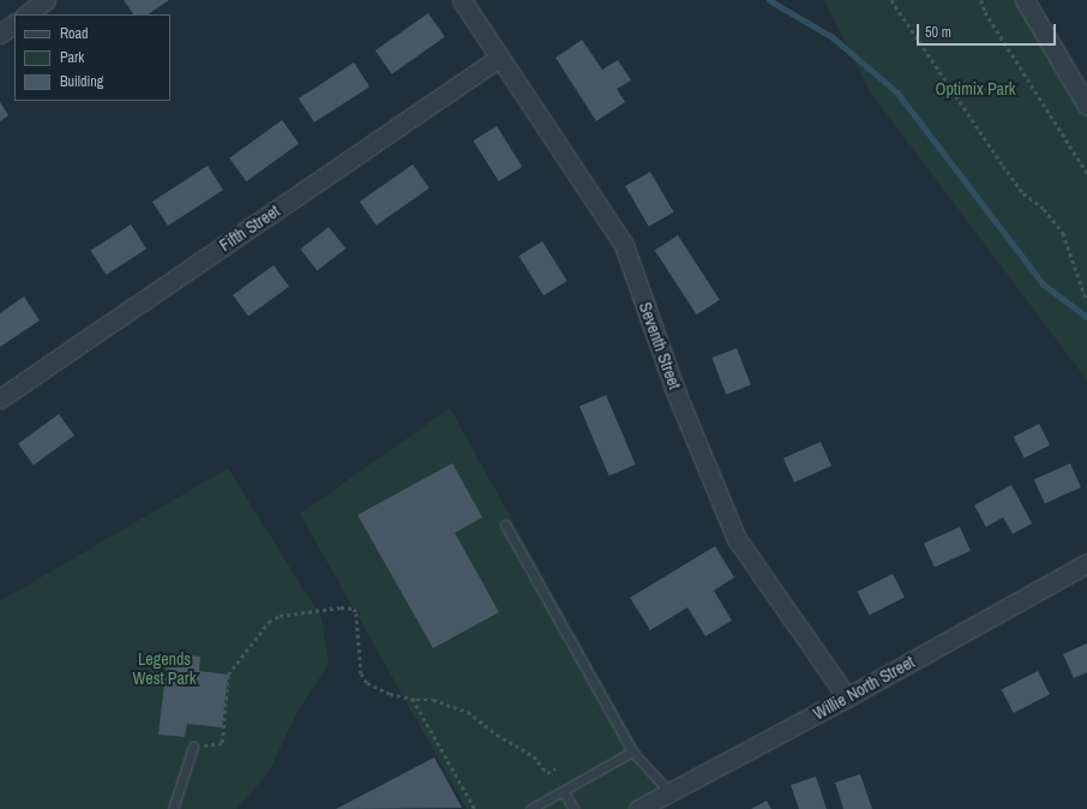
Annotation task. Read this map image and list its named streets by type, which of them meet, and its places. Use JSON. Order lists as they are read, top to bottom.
{
  "streets": {
    "street": ["Fifth Street", "Seventh Street", "Willie North Street"]
  },
  "crossings": [
    ["Fifth Street", "Seventh Street"],
    ["Seventh Street", "Willie North Street"]
  ],
  "parks": ["Optimix Park", "Legends West Park"],
  "legend": ["Road", "Park", "Building"],
  "scale_bar": "50 m"
}
